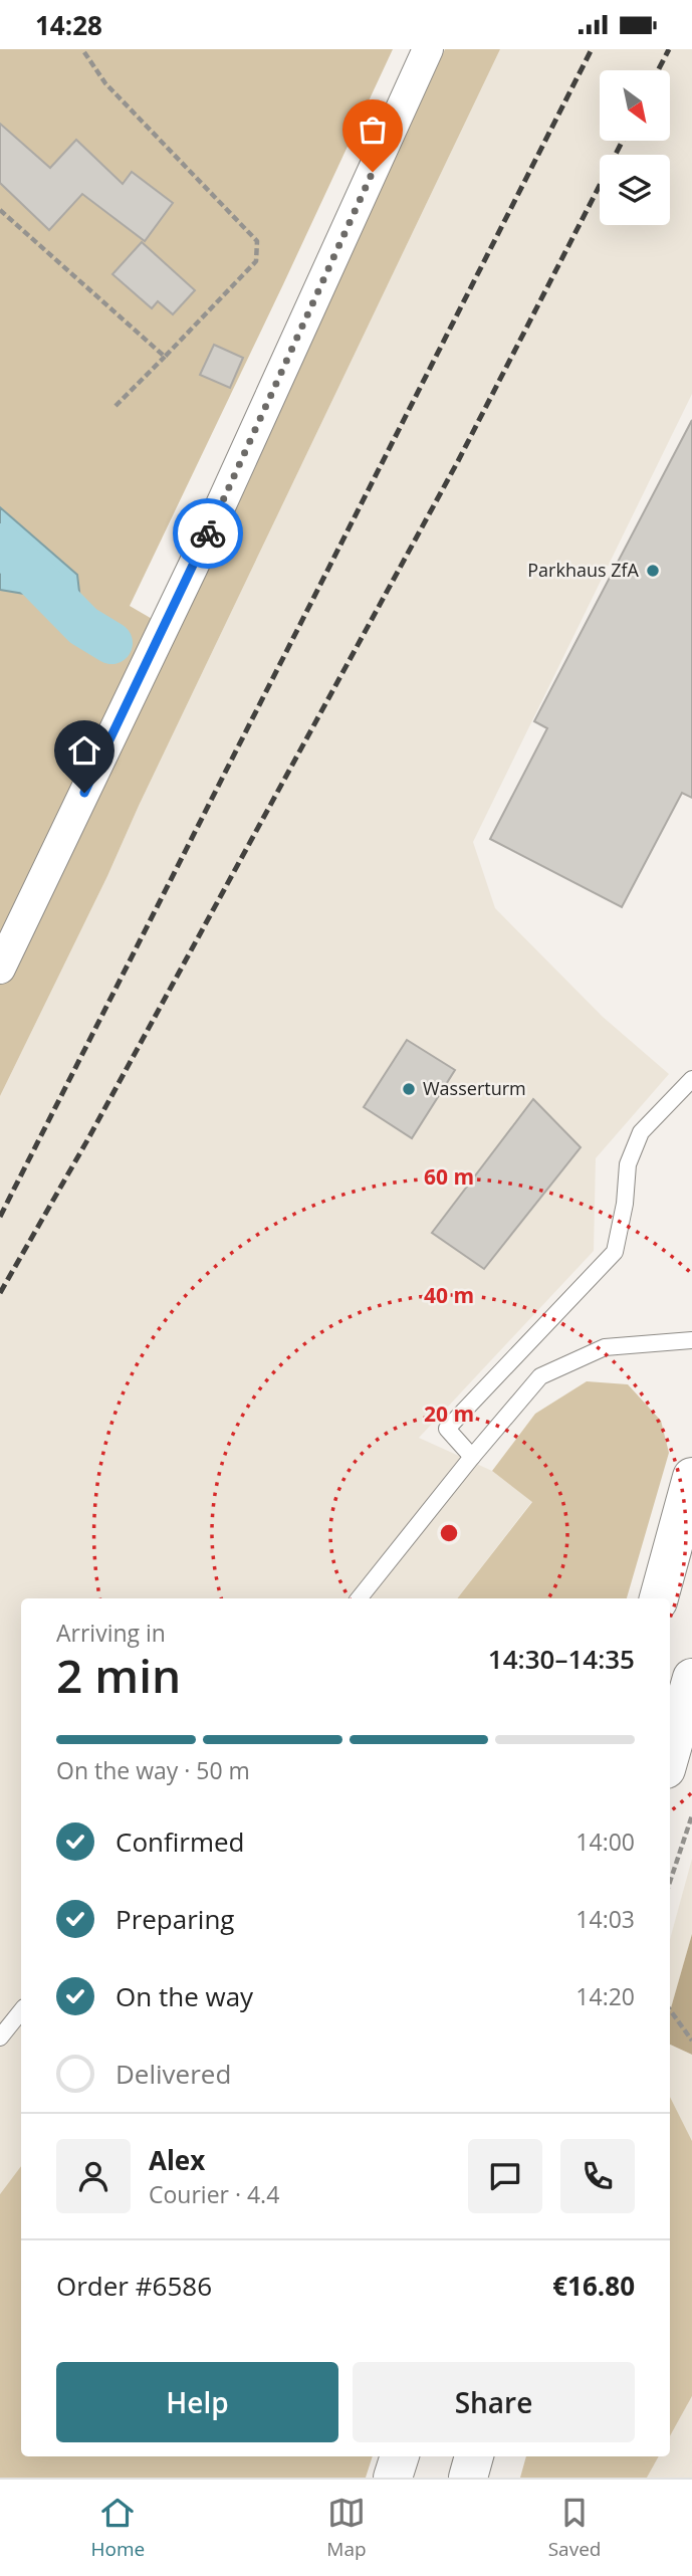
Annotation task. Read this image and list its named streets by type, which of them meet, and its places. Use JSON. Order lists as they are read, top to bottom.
{
  "places": ["Parkhaus ZfA", "Wasserturm"],
  "north": "bottom right",
  "page": {
    "status": "14:28",
    "heading": ["2 min", "Arriving in", "14:30–14:35"],
    "panel": [
      "Alex",
      "Courier · 4.4",
      "Order #6586",
      "€16.80"
    ],
    "bar": "On the way · 50 m",
    "list": [
      ["Confirmed", "14:00"],
      ["Preparing", "14:03"],
      ["On the way", "14:20"],
      "Delivered"
    ],
    "buttons": ["Help", "Share"],
    "tabs": ["Home", "Map", "Saved"]
  },
  "rings": ["60 m", "40 m", "20 m"]
}
